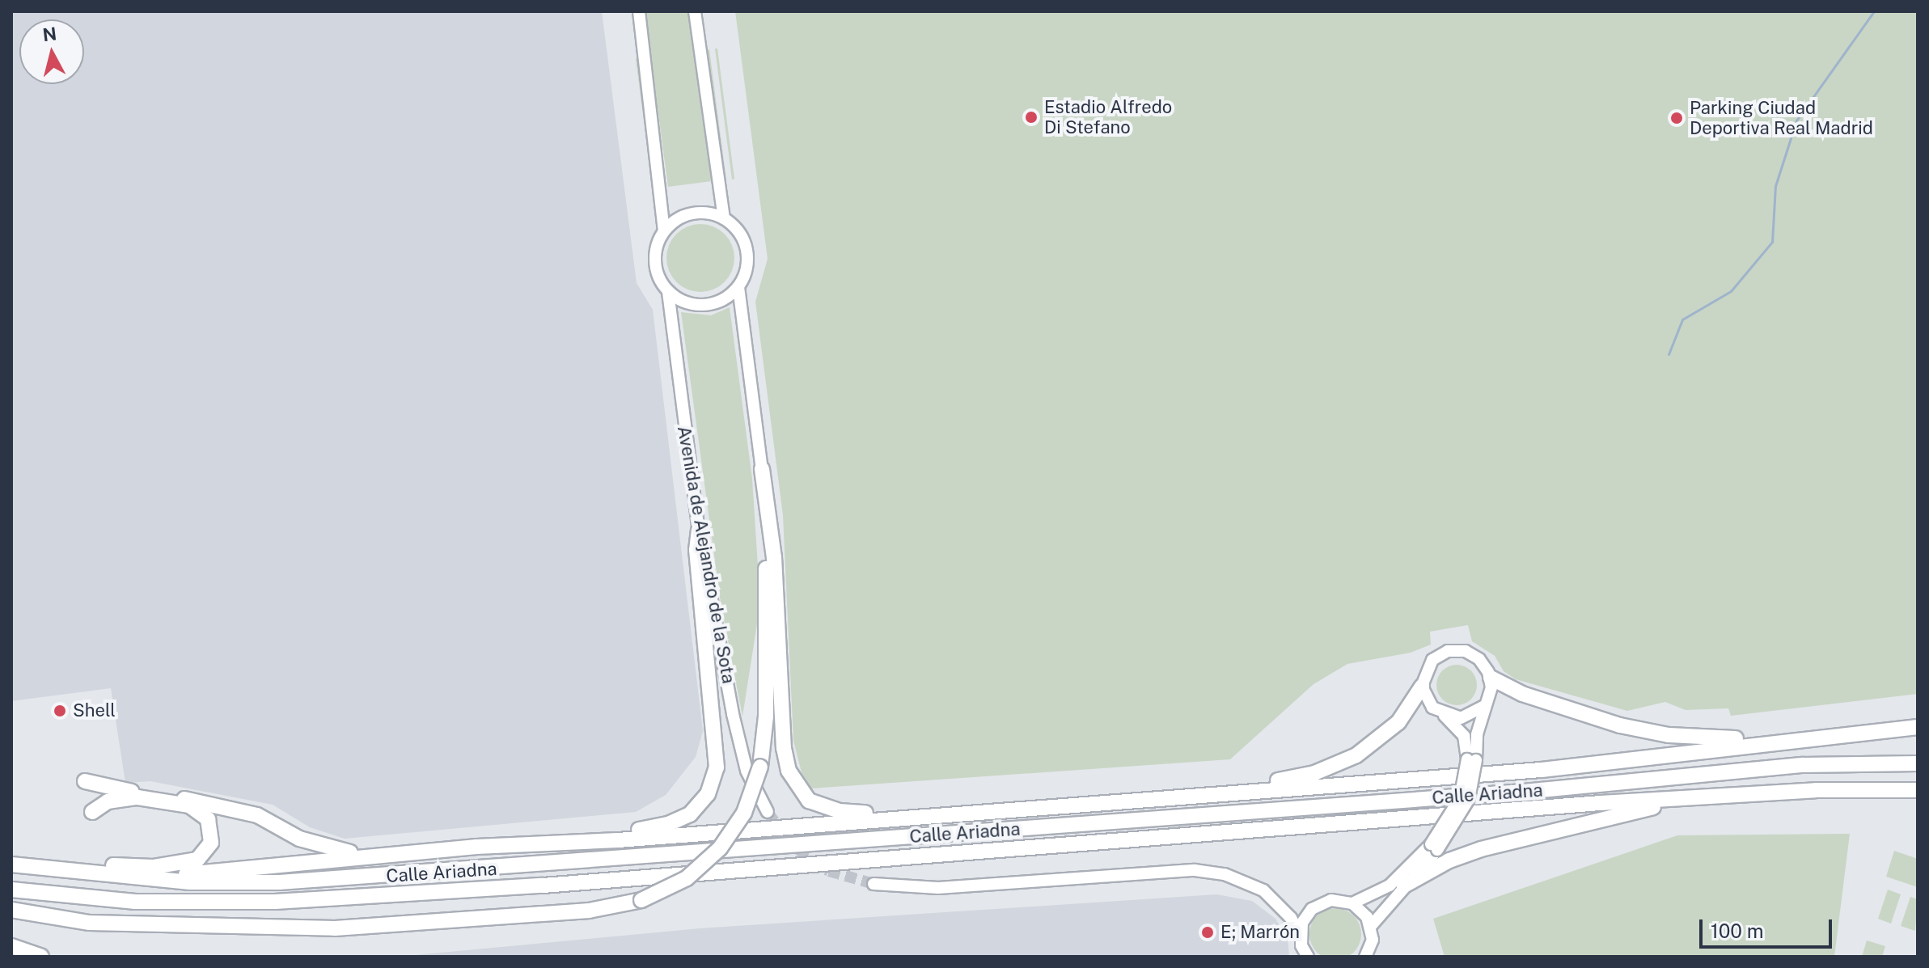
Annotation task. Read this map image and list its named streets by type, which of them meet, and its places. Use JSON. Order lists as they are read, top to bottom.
{
  "streets": {
    "highway": ["Calle Ariadna"],
    "street": ["Avenida de Alejandro de la Sota"]
  },
  "places": [
    "Estadio Alfredo Di Stefano",
    "Parking Ciudad Deportiva Real Madrid",
    "Shell",
    "E; Marrón"
  ],
  "scale_bar": "100 m",
  "north": "top"
}
